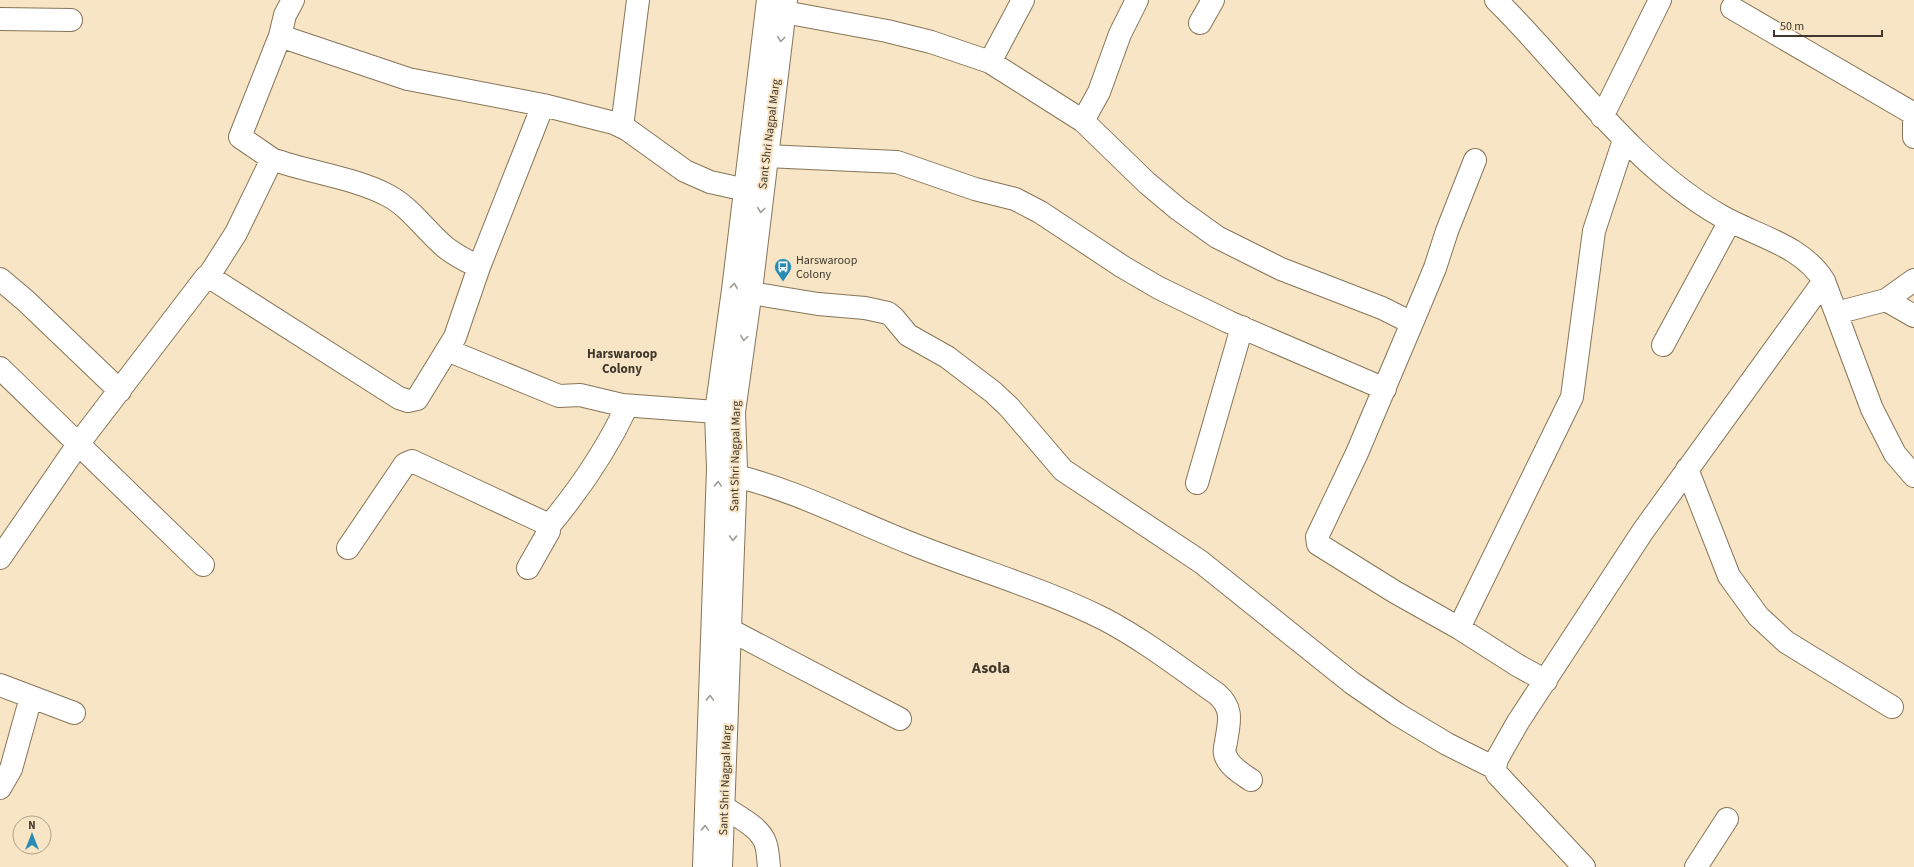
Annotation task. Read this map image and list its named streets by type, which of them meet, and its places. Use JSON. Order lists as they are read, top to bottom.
{
  "streets": {
    "street": ["Sant Shri Nagpal Marg"]
  },
  "districts": ["Harswaroop Colony", "Asola"],
  "places": {
    "bus stop": ["Harswaroop Colony"]
  },
  "scale_bar": "50 m",
  "north": "top"
}
